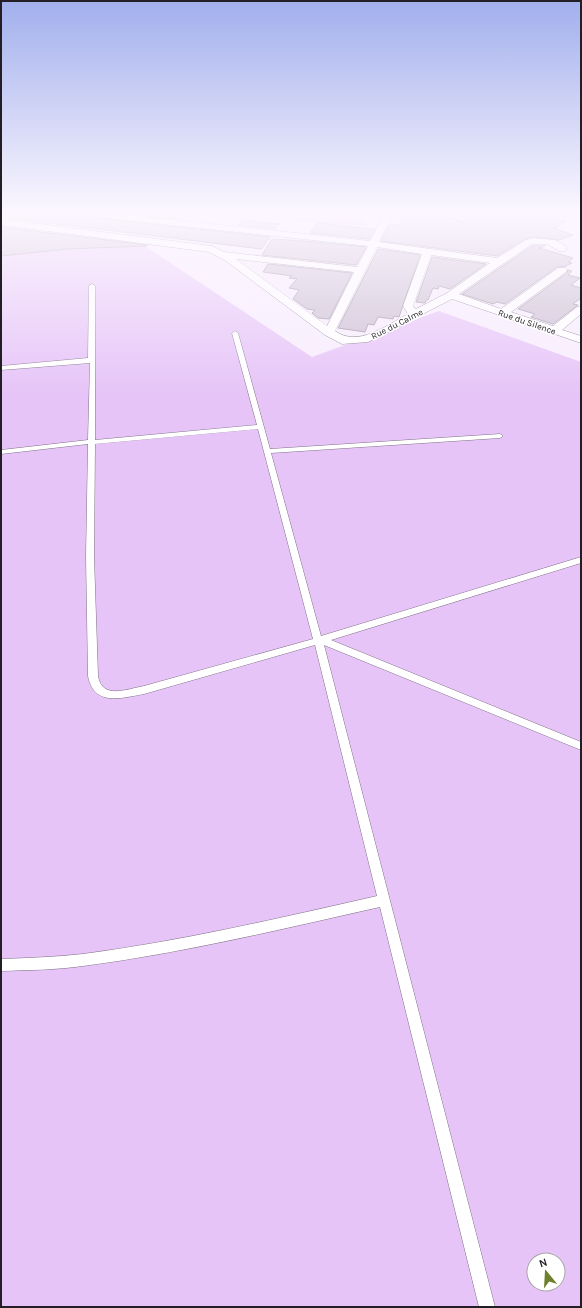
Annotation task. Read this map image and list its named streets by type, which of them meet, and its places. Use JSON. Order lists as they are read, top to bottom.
{
  "streets": {
    "street": ["Rue du Silence", "Rue du Calme"]
  },
  "crossings": [
    ["Rue du Silence", "Rue du Calme"]
  ],
  "north": "top"
}
